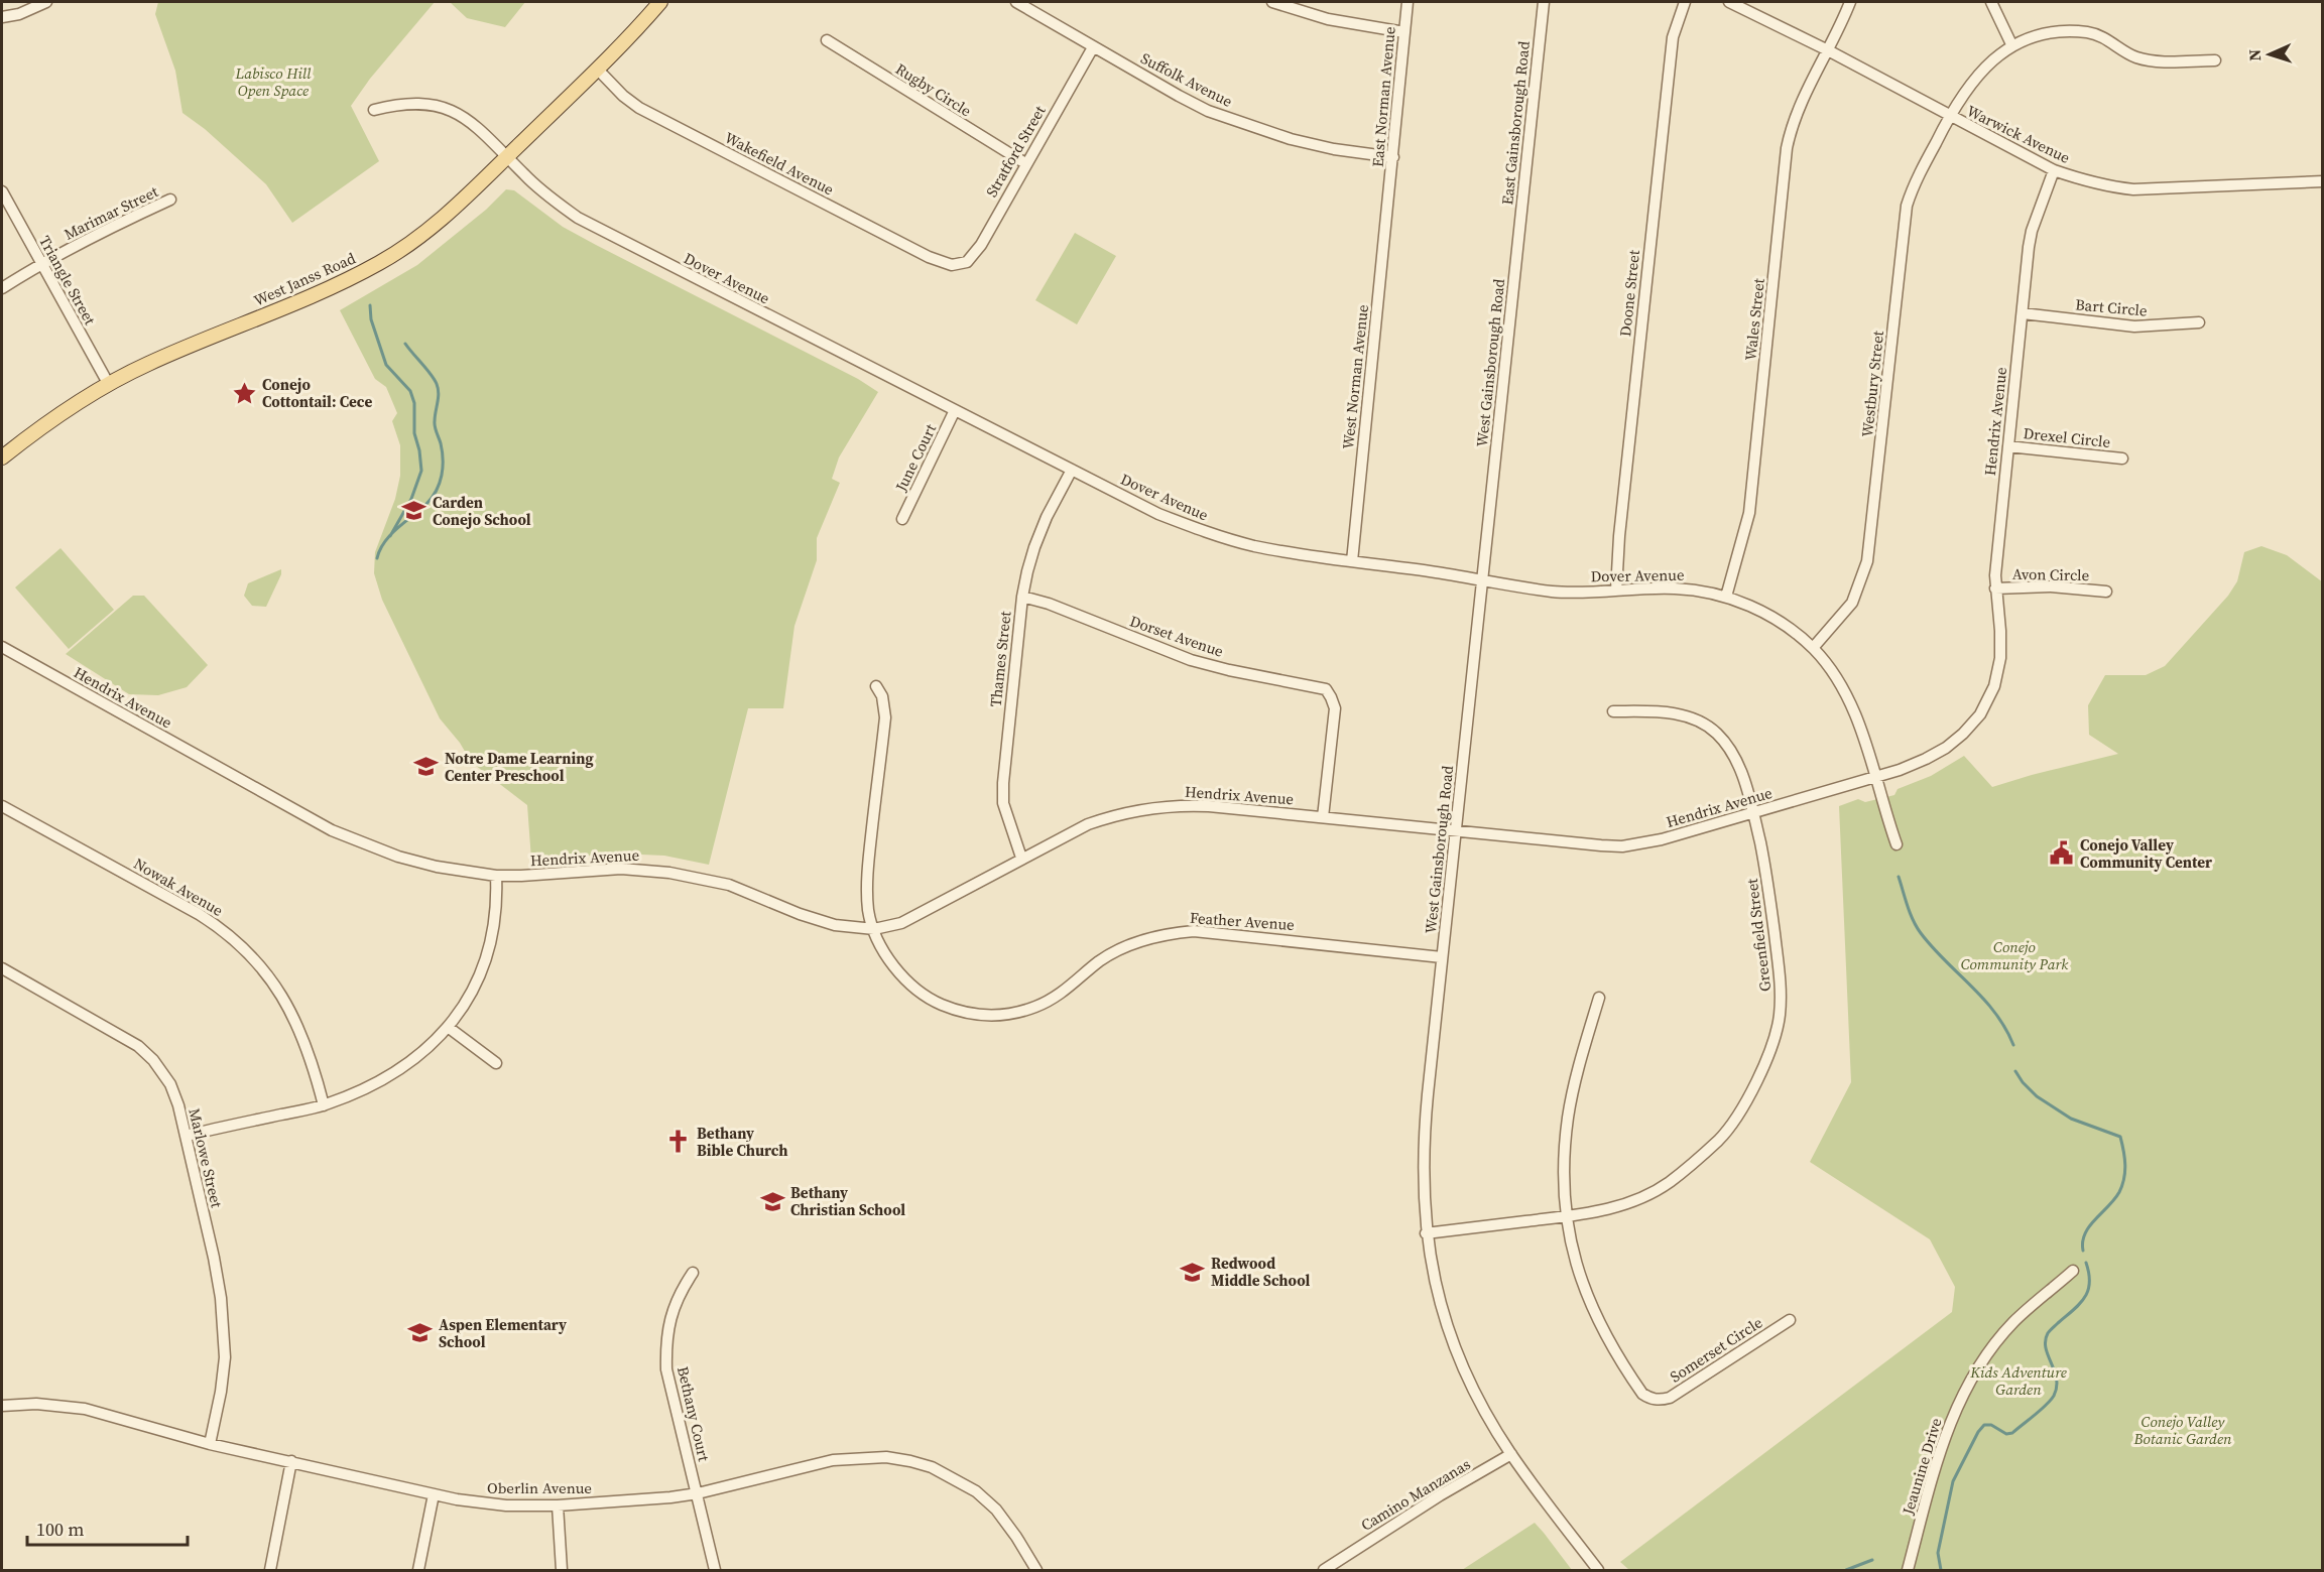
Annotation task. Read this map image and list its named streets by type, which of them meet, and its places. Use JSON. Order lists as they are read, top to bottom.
{
  "streets": {
    "main road": ["West Janss Road"],
    "street": [
      "Suffolk Avenue",
      "Rugby Circle",
      "East Norman Avenue",
      "East Gainsborough Road",
      "Warwick Avenue",
      "Stratford Street",
      "Wakefield Avenue",
      "Marimar Street",
      "Dover Avenue",
      "Triangle Street",
      "Doone Street",
      "Bart Circle",
      "Wales Street",
      "West Gainsborough Road",
      "West Norman Avenue",
      "Westbury Street",
      "Hendrix Avenue",
      "Drexel Circle",
      "June Court",
      "Avon Circle",
      "Dorset Avenue",
      "Thames Street",
      "Nowak Avenue",
      "Feather Avenue",
      "Greenfield Street",
      "Marlowe Street",
      "Somerset Circle",
      "Bethany Court",
      "Jeaunine Drive",
      "Oberlin Avenue",
      "Camino Manzanas"
    ]
  },
  "crossings": [
    ["Suffolk Avenue", "East Norman Avenue"],
    ["Suffolk Avenue", "Stratford Street"],
    ["Rugby Circle", "Stratford Street"],
    ["East Norman Avenue", "West Norman Avenue"],
    ["East Gainsborough Road", "West Gainsborough Road"],
    ["Warwick Avenue", "Wales Street"],
    ["Warwick Avenue", "Westbury Street"],
    ["Warwick Avenue", "Hendrix Avenue"],
    ["Stratford Street", "Wakefield Avenue"],
    ["Wakefield Avenue", "West Janss Road"],
    ["Marimar Street", "Triangle Street"],
    ["Dover Avenue", "West Janss Road"],
    ["Dover Avenue", "Doone Street"],
    ["Dover Avenue", "Wales Street"],
    ["Dover Avenue", "West Gainsborough Road"],
    ["Dover Avenue", "West Norman Avenue"],
    ["Dover Avenue", "Westbury Street"],
    ["Dover Avenue", "Hendrix Avenue"],
    ["Dover Avenue", "June Court"],
    ["Dover Avenue", "Thames Street"],
    ["West Janss Road", "Triangle Street"],
    ["Bart Circle", "Hendrix Avenue"],
    ["West Gainsborough Road", "Hendrix Avenue"],
    ["West Gainsborough Road", "Feather Avenue"],
    ["West Gainsborough Road", "Greenfield Street"],
    ["West Gainsborough Road", "Camino Manzanas"],
    ["Hendrix Avenue", "Drexel Circle"],
    ["Hendrix Avenue", "Avon Circle"],
    ["Hendrix Avenue", "Dorset Avenue"],
    ["Hendrix Avenue", "Thames Street"],
    ["Hendrix Avenue", "Feather Avenue"],
    ["Hendrix Avenue", "Greenfield Street"],
    ["Dorset Avenue", "Thames Street"],
    ["Greenfield Street", "Somerset Circle"],
    ["Marlowe Street", "Oberlin Avenue"],
    ["Bethany Court", "Oberlin Avenue"]
  ],
  "parks": [
    "Labisco Hill Open Space",
    "Conejo Community Park",
    "Kids Adventure Garden",
    "Conejo Valley Botanic Garden"
  ],
  "places": {
    "place": ["Conejo Cottontail: Cece"],
    "school or university": [
      "Carden Conejo School",
      "Notre Dame Learning Center Preschool",
      "Bethany Christian School",
      "Redwood Middle School",
      "Aspen Elementary School"
    ],
    "public building": ["Conejo Valley Community Center"],
    "church": ["Bethany Bible Church"]
  },
  "scale_bar": "100 m",
  "north": "left"
}
